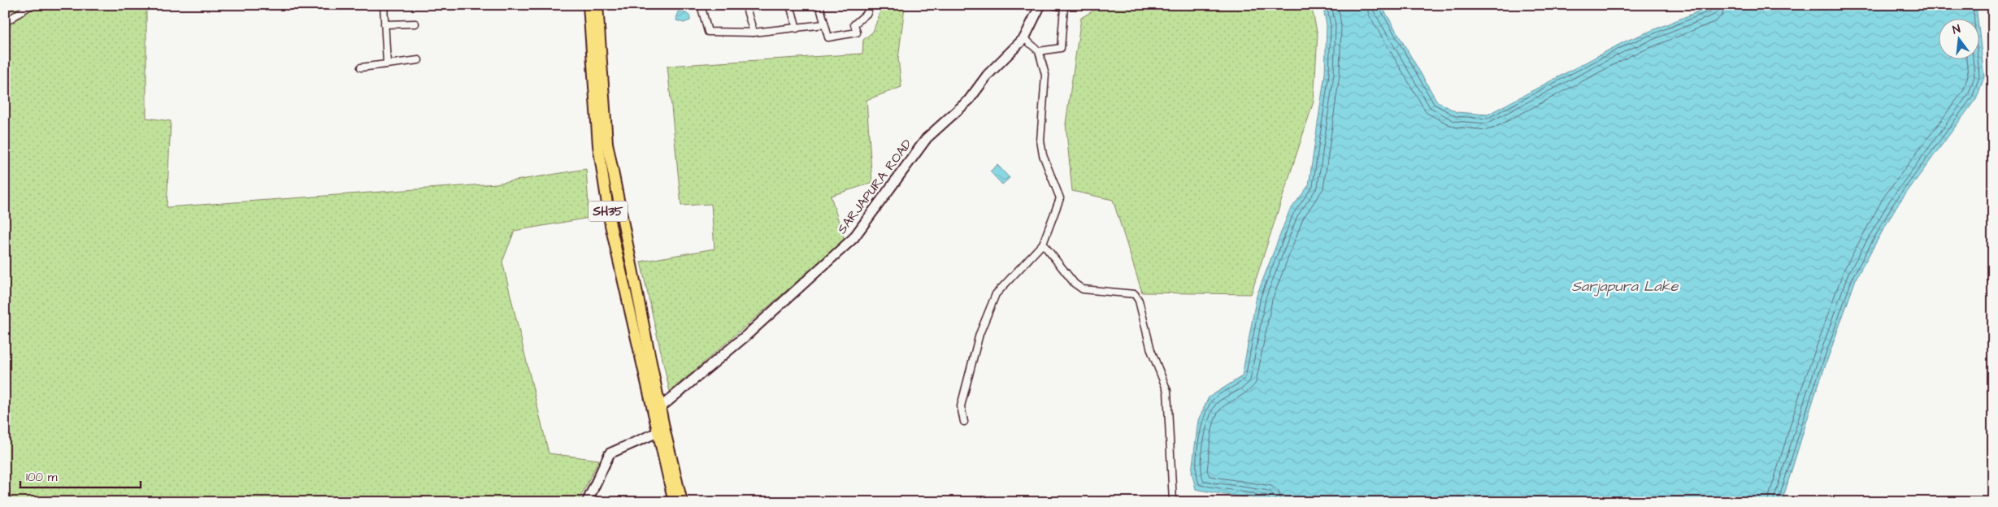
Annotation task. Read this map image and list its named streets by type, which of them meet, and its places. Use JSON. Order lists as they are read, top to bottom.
{
  "streets": {
    "main road": ["SH35"],
    "street": ["SARJAPURA ROAD"]
  },
  "crossings": [
    ["SARJAPURA ROAD", "SH35"]
  ],
  "water": ["Sarjapura Lake"],
  "scale_bar": "100 m",
  "north": "top"
}
